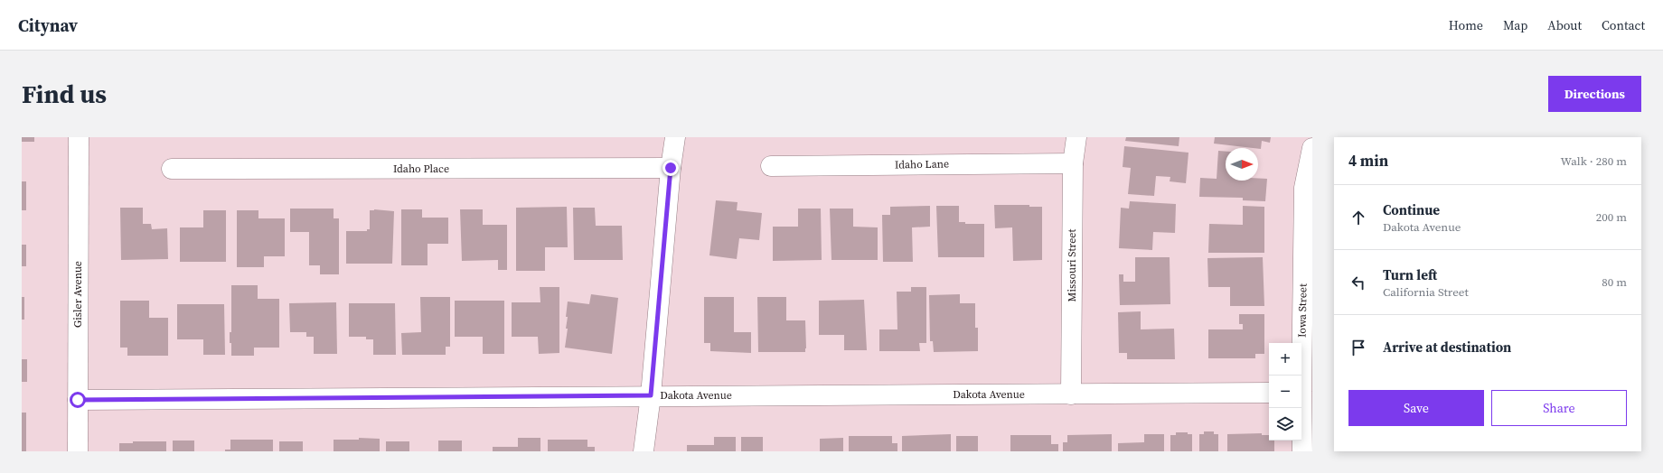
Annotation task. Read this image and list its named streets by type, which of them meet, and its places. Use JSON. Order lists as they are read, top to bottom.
{
  "streets": {
    "street": [
      "Idaho Lane",
      "Idaho Place",
      "Missouri Street",
      "Gisler Avenue",
      "Iowa Street",
      "Dakota Avenue"
    ]
  },
  "crossings": [
    ["Idaho Lane", "Missouri Street"],
    ["Missouri Street", "Dakota Avenue"],
    ["Gisler Avenue", "Dakota Avenue"]
  ],
  "north": "right",
  "page": {
    "header": "Citynav",
    "nav": [
      "Home",
      "Map",
      "About",
      "Contact"
    ],
    "buttons": [
      "Directions",
      ["Save", "Share"]
    ],
    "title": "Find us",
    "heading": ["4 min", "Walk · 280 m"],
    "list": [
      ["Continue", "Dakota Avenue", "200 m"],
      ["Turn left", "California Street", "80 m"],
      "Arrive at destination"
    ],
    "map_buttons": ["+", "−"]
  }
}
